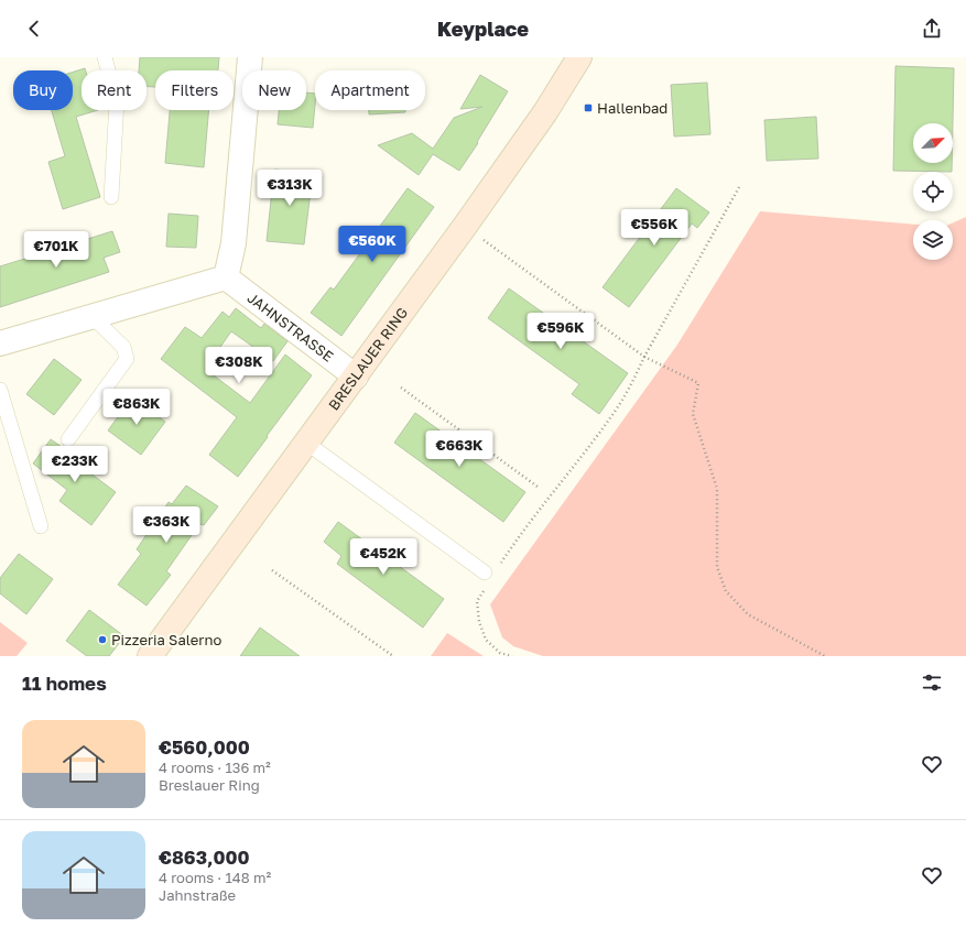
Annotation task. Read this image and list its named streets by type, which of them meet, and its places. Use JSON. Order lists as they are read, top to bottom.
{
  "streets": {
    "main road": ["BRESLAUER RING"],
    "street": ["JAHNSTRASSE"]
  },
  "crossings": [
    ["JAHNSTRASSE", "BRESLAUER RING"]
  ],
  "places": {
    "transit": ["Hallenbad"],
    "other": ["Pizzeria Salerno"]
  },
  "north": "top right",
  "page": {
    "header": "Keyplace",
    "chip": [
      "Buy",
      "Rent",
      "Filters",
      "New",
      "Apartment"
    ],
    "price": [
      "€313K",
      "€556K",
      "€560K",
      "€701K",
      "€596K",
      "€308K",
      "€863K",
      "€663K",
      "€233K",
      "€363K",
      "€452K"
    ],
    "heading": "11 homes",
    "list": [
      {
        "name": "€560,000",
        "note": "4 rooms · 136 m² · Breslauer Ring"
      },
      {
        "name": "€863,000",
        "note": "4 rooms · 148 m² · Jahnstraße"
      }
    ]
  }
}
